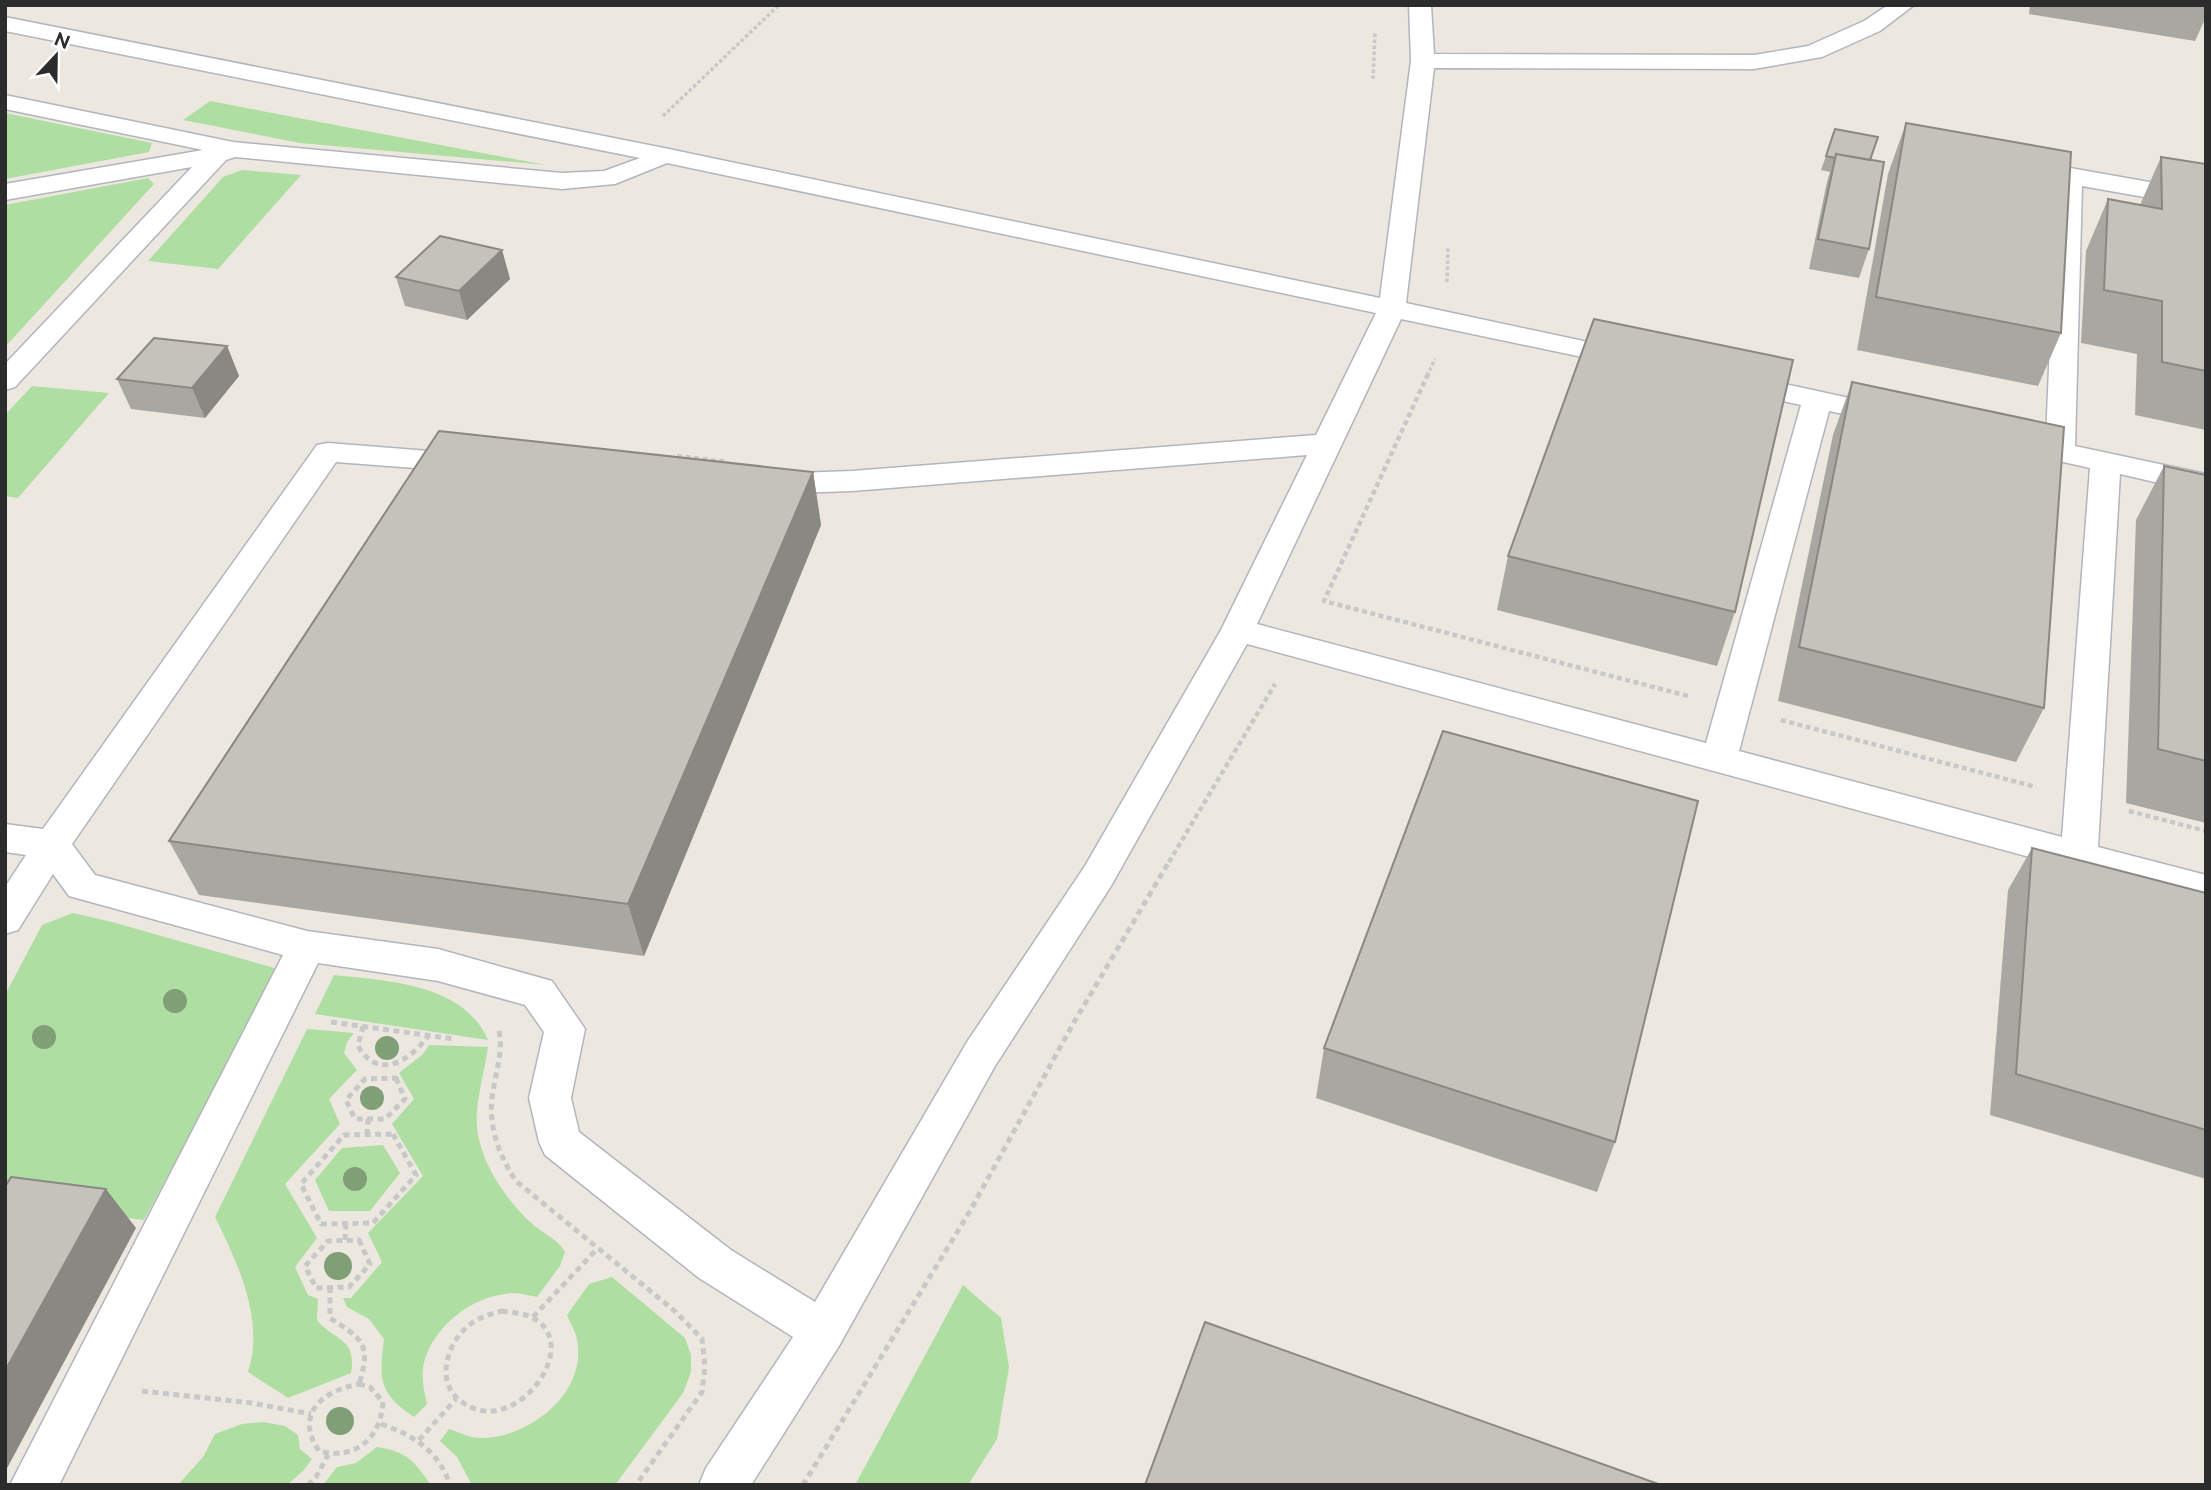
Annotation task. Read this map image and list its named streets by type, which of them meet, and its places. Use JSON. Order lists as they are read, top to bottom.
{
  "north": "top"
}
